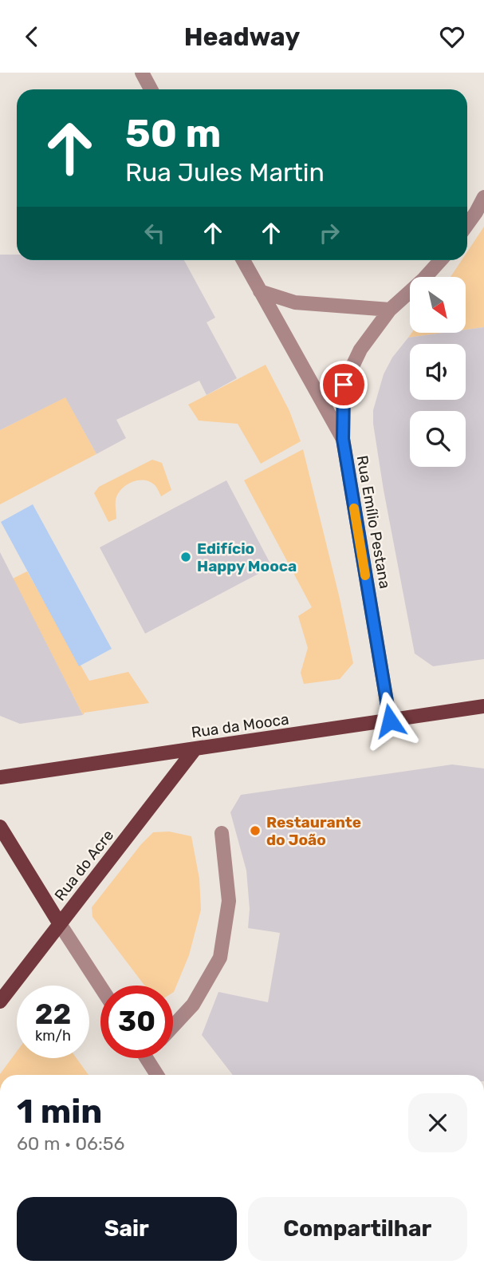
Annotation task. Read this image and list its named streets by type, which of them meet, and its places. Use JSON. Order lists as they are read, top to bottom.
{
  "streets": {
    "main road": ["Rua da Mooca", "Rua do Acre"],
    "street": ["Rua Emílio Pestana"]
  },
  "crossings": [
    ["Rua Emílio Pestana", "Rua da Mooca"],
    ["Rua da Mooca", "Rua do Acre"]
  ],
  "places": ["Edifício Happy Mooca", "Restaurante do João"],
  "north": "bottom right",
  "page": {
    "header": "Headway",
    "turn": ["50 m", "Rua Jules Martin"],
    "speed": "22 km/h",
    "limit": "30",
    "heading": ["1 min", "60 m · 06:56"],
    "buttons": ["Sair", "Compartilhar"]
  }
}
